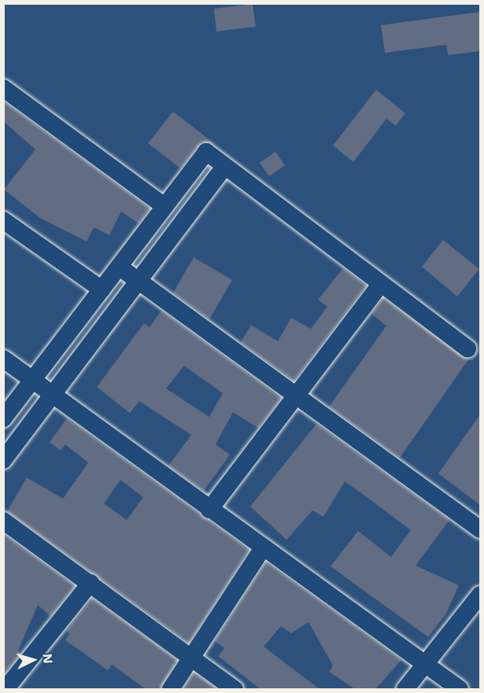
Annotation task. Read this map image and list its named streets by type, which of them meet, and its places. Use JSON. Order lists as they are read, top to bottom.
{
  "north": "right"
}
